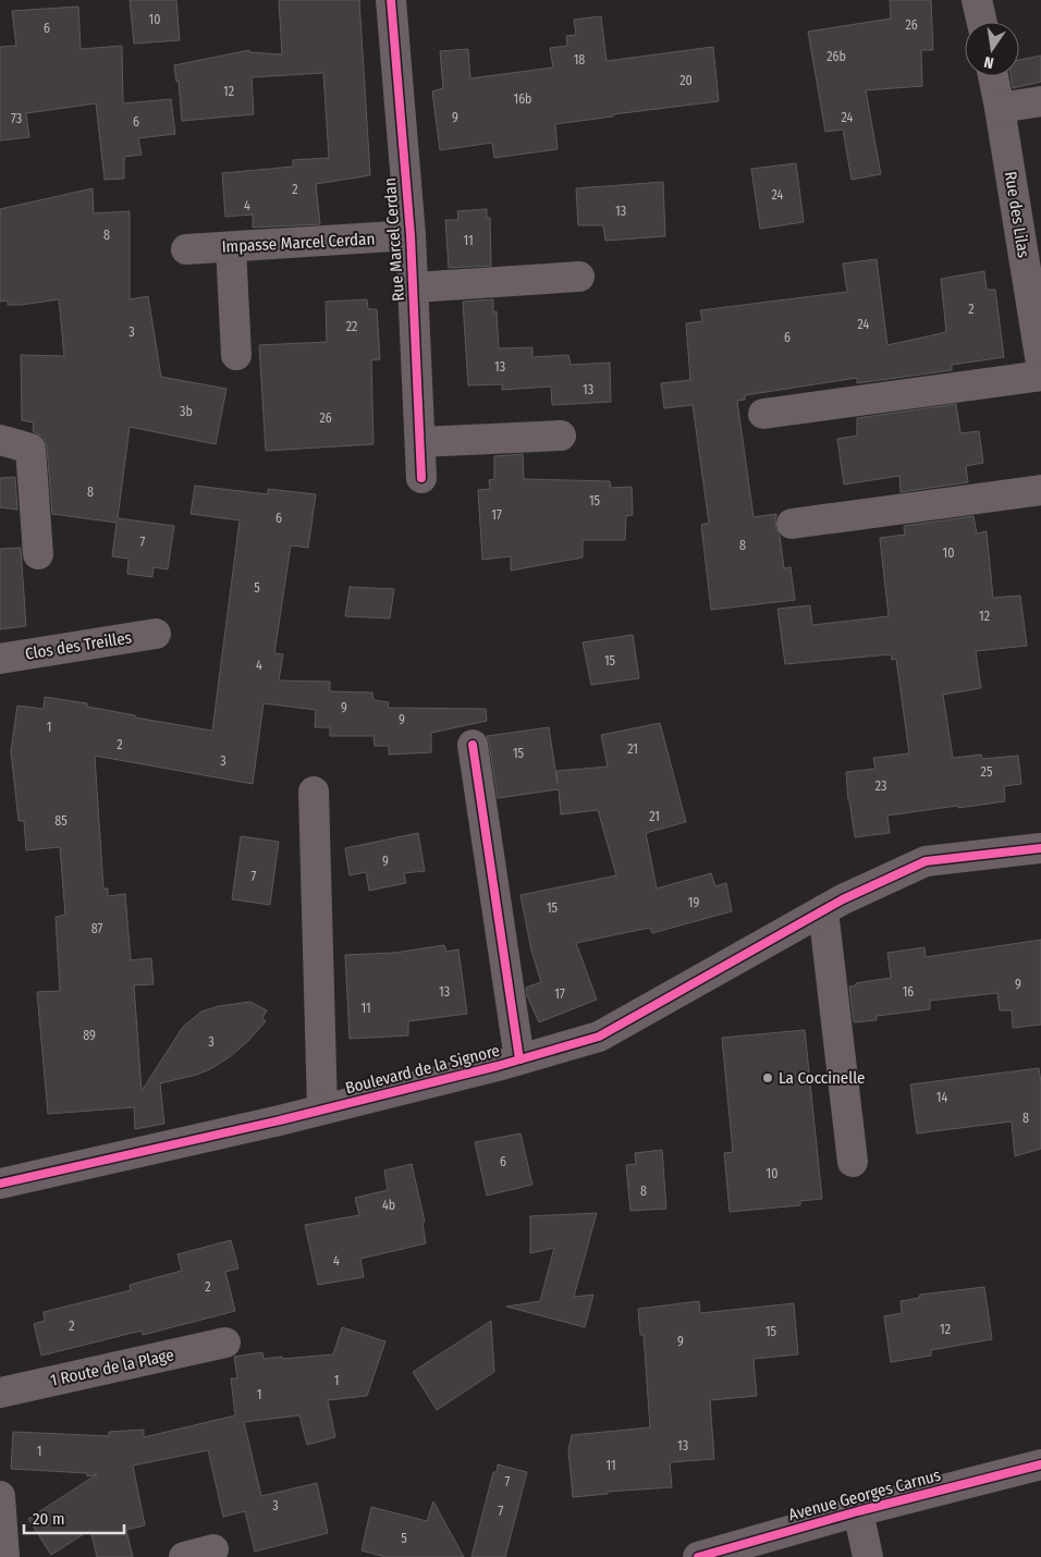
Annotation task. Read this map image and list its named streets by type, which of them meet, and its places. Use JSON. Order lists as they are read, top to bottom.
{
  "streets": {
    "street": [
      "Rue des Lilas",
      "Rue Marcel Cerdan",
      "Impasse Marcel Cerdan",
      "Clos des Treilles",
      "Boulevard de la Signore",
      "1 Route de la Plage",
      "Avenue Georges Carnus"
    ]
  },
  "crossings": [
    ["Rue Marcel Cerdan", "Impasse Marcel Cerdan"]
  ],
  "places": ["La Coccinelle"],
  "house_numbers": [
    "10",
    "26",
    "6",
    "26b",
    "18",
    "20",
    "12",
    "16b",
    "9",
    "24",
    "73",
    "6",
    "2",
    "24",
    "4",
    "13",
    "8",
    "11",
    "2",
    "24",
    "22",
    "3",
    "6",
    "13",
    "13",
    "3b",
    "26",
    "8",
    "15",
    "17",
    "6",
    "7",
    "8",
    "10",
    "5",
    "12",
    "15",
    "4",
    "9",
    "9",
    "1",
    "2",
    "21",
    "15",
    "3",
    "25",
    "23",
    "21",
    "85",
    "9",
    "7",
    "19",
    "15",
    "87",
    "9",
    "13",
    "16",
    "17",
    "11",
    "89",
    "3",
    "14",
    "8",
    "6",
    "10",
    "8",
    "4b",
    "4",
    "2",
    "2",
    "12",
    "15",
    "9",
    "1",
    "1",
    "13",
    "1",
    "11",
    "7",
    "3",
    "7",
    "5"
  ],
  "scale_bar": "20 m",
  "north": "bottom"
}
